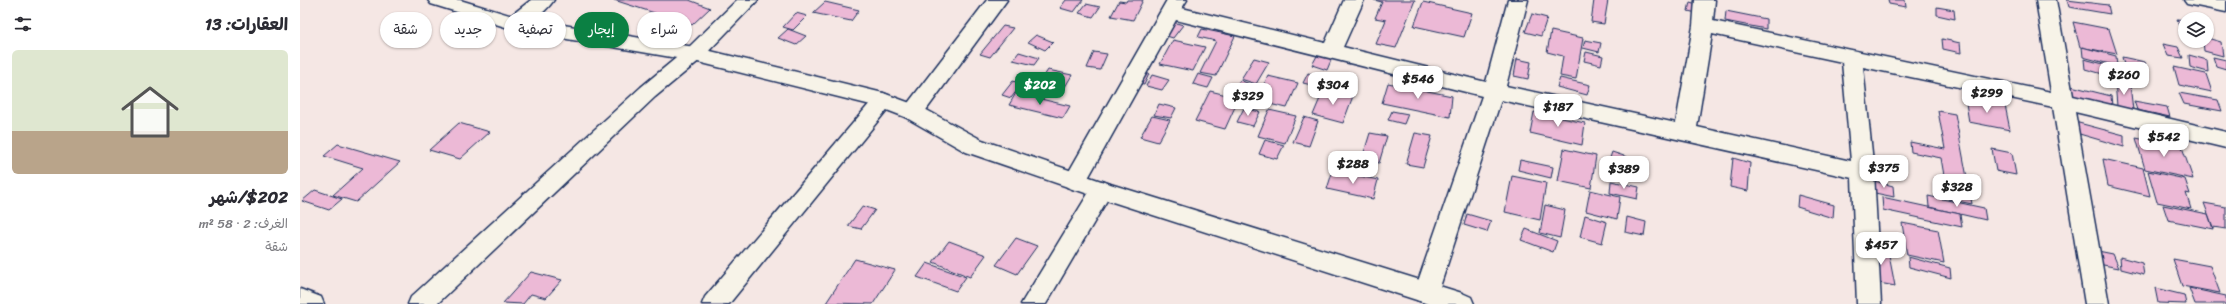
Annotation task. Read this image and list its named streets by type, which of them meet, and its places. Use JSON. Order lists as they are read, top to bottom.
{
  "page": {
    "heading": "العقارات: 13",
    "chip": [
      "شراء",
      "إيجار",
      "تصفية",
      "جديد",
      "شقة"
    ],
    "list": [
      {
        "name": "$202/شهر",
        "note": "الغرف: 2 · 58 m² · شقة"
      }
    ],
    "price": [
      "$260",
      "$546",
      "$202",
      "$304",
      "$299",
      "$329",
      "$187",
      "$542",
      "$288",
      "$375",
      "$389",
      "$328",
      "$457"
    ]
  }
}
